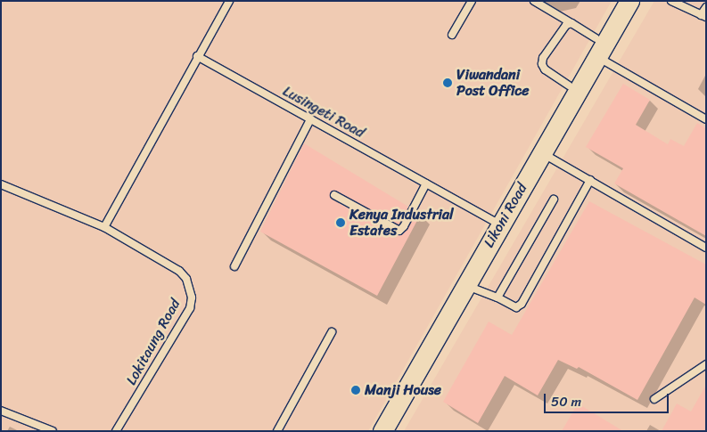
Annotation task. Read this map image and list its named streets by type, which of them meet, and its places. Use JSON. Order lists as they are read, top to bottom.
{
  "streets": {
    "street": ["Likoni Road"],
    "lane": ["Lusingeti Road", "Lokitaung Road"]
  },
  "crossings": [
    ["Lusingeti Road", "Likoni Road"]
  ],
  "places": ["Viwandani Post Office", "Kenya Industrial Estates", "Manji House"],
  "scale_bar": "50 m"
}
